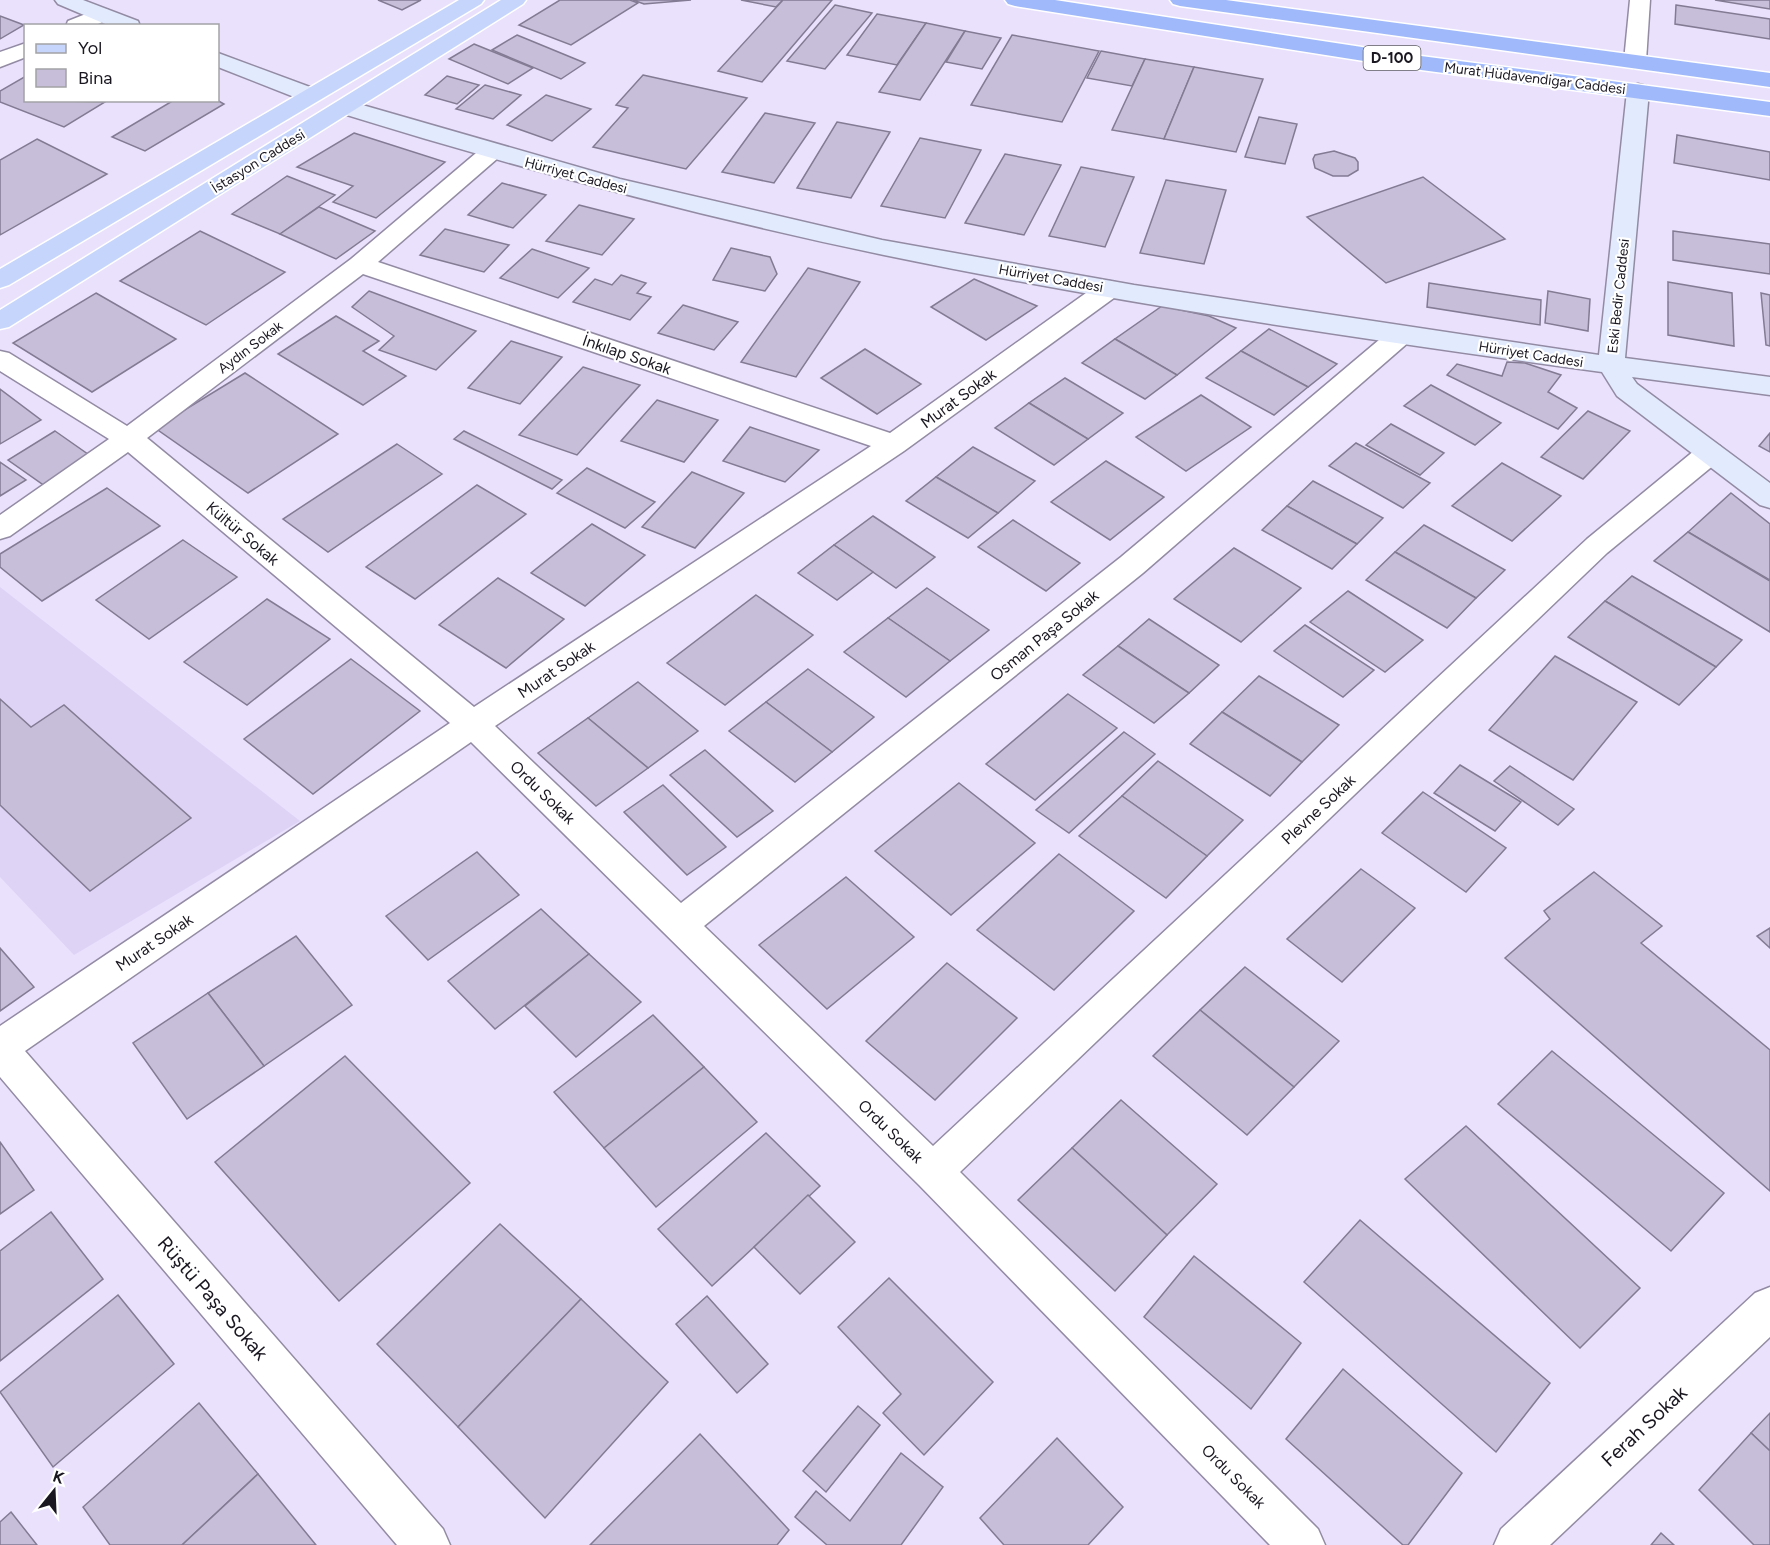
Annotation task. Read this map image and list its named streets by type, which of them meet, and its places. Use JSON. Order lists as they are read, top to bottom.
{
  "streets": {
    "highway": ["D-100", "Murat Hüdavendigar Caddesi"],
    "main road": ["İstasyon Caddesi"],
    "street": [
      "Hürriyet Caddesi",
      "Eski Bedir Caddesi",
      "Aydın Sokak",
      "İnkılap Sokak",
      "Murat Sokak",
      "Kültür Sokak",
      "Osman Paşa Sokak",
      "Ordu Sokak",
      "Plevne Sokak",
      "Rüştü Paşa Sokak",
      "Ferah Sokak"
    ]
  },
  "crossings": [
    ["Murat Hüdavendigar Caddesi", "Eski Bedir Caddesi"],
    ["İstasyon Caddesi", "Hürriyet Caddesi"],
    ["Hürriyet Caddesi", "Eski Bedir Caddesi"],
    ["Hürriyet Caddesi", "Aydın Sokak"],
    ["Hürriyet Caddesi", "Murat Sokak"],
    ["Hürriyet Caddesi", "Osman Paşa Sokak"],
    ["Eski Bedir Caddesi", "Plevne Sokak"],
    ["Aydın Sokak", "İnkılap Sokak"],
    ["Aydın Sokak", "Kültür Sokak"],
    ["İnkılap Sokak", "Murat Sokak"],
    ["Murat Sokak", "Kültür Sokak"],
    ["Murat Sokak", "Ordu Sokak"],
    ["Murat Sokak", "Rüştü Paşa Sokak"],
    ["Kültür Sokak", "Ordu Sokak"],
    ["Osman Paşa Sokak", "Ordu Sokak"],
    ["Ordu Sokak", "Plevne Sokak"]
  ],
  "legend": ["Yol", "Bina"],
  "north": "top"
}
